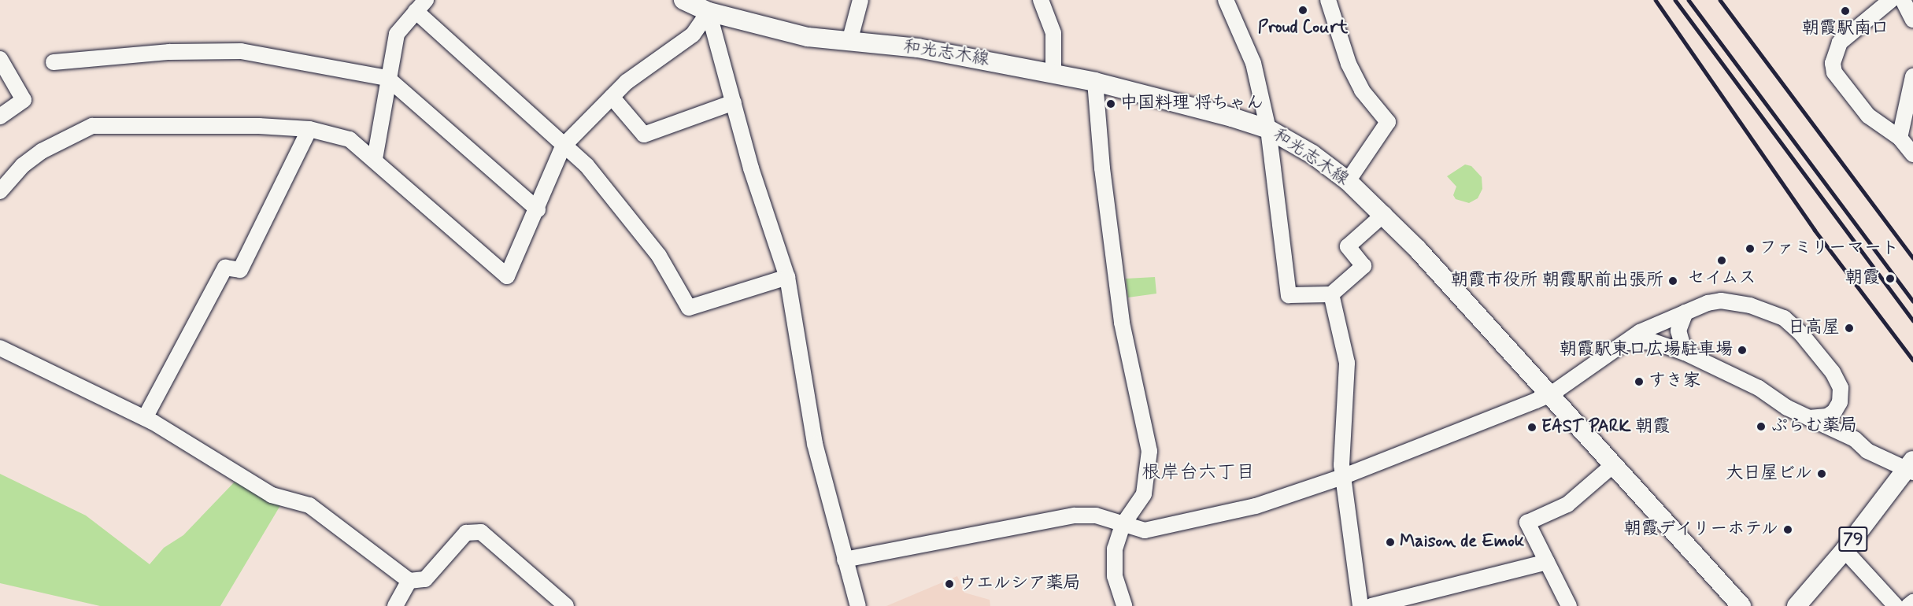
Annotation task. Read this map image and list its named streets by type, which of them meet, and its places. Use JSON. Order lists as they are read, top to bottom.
{
  "streets": {
    "main road": ["和光志木線", "79"]
  },
  "districts": ["根岸台六丁目"],
  "places": [
    "Proud Court",
    "朝霞駅南口",
    "中国料理 将ちゃん",
    "ファミリーマート",
    "セイムス",
    "朝霞",
    "朝霞市役所 朝霞駅前出張所",
    "日高屋",
    "朝霞駅東口広場駐車場",
    "すき家",
    "ぷらむ薬局",
    "EAST PARK 朝霞",
    "大日屋ビル",
    "朝霞デイリーホテル",
    "Maison de Emok",
    "ウエルシア薬局"
  ]
}
